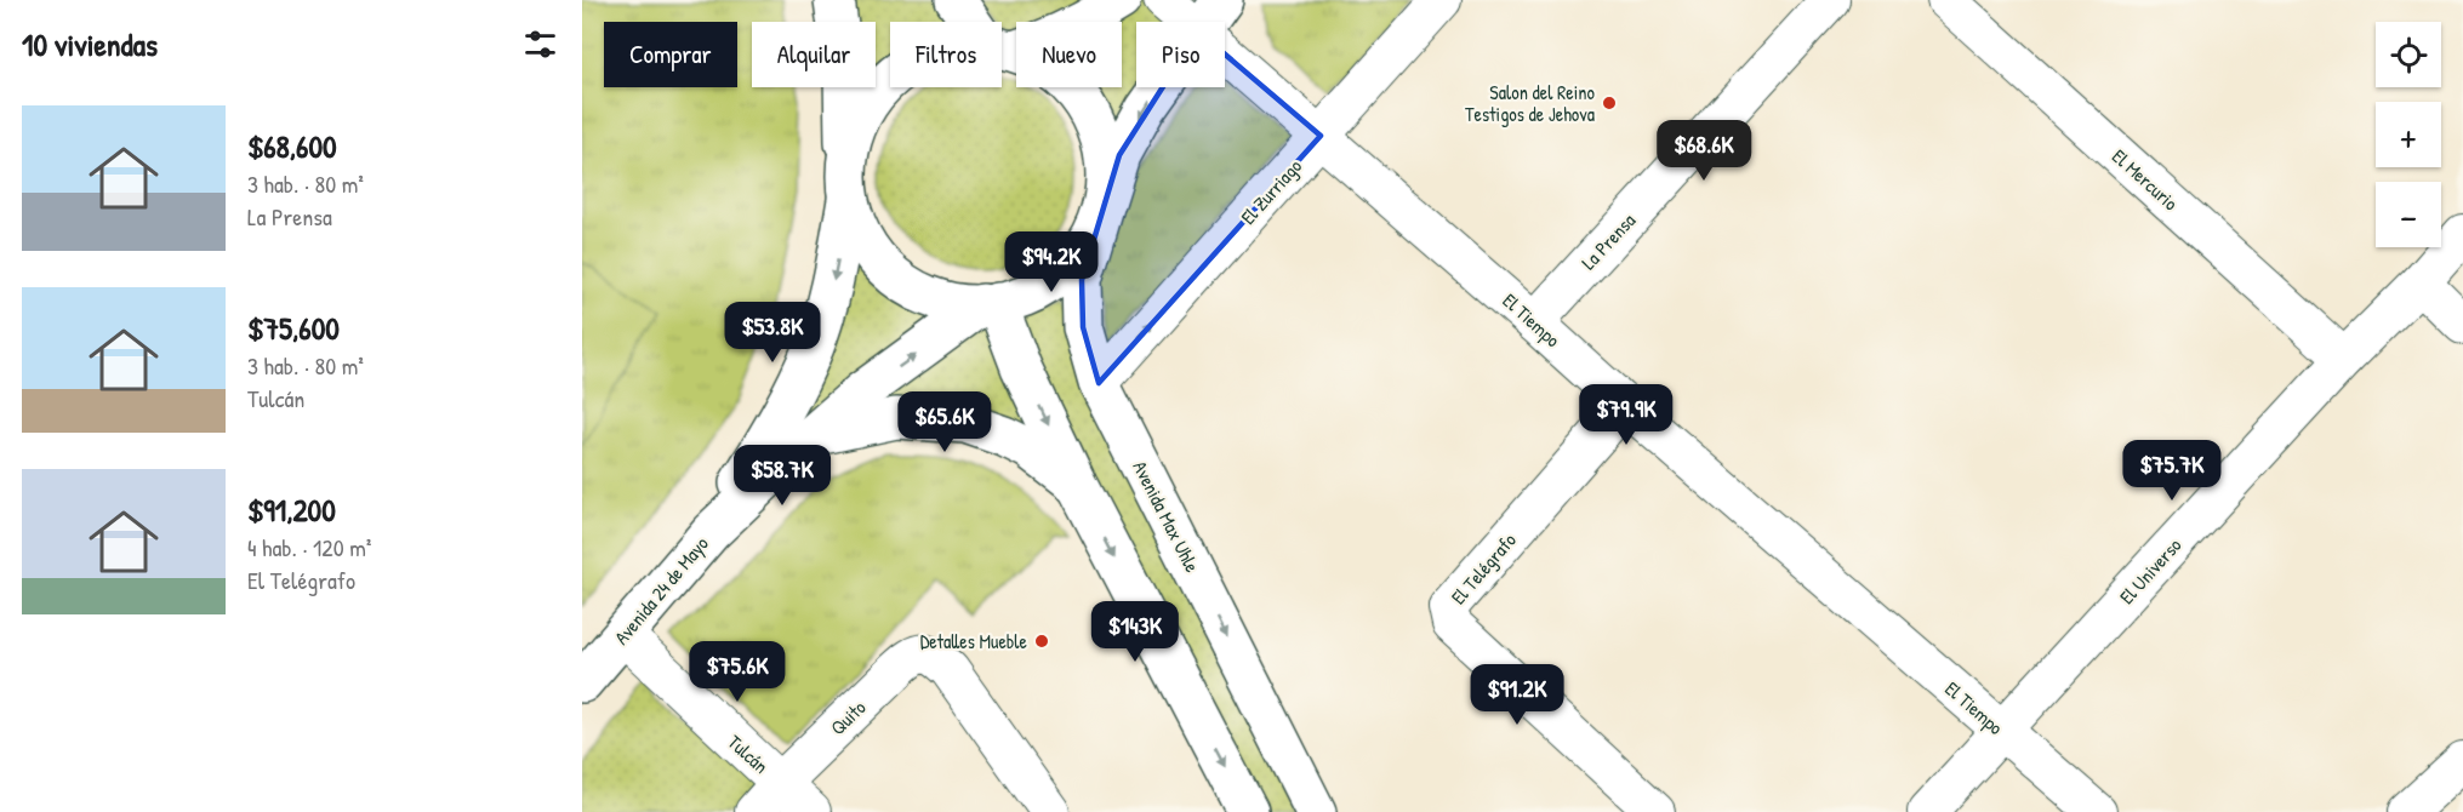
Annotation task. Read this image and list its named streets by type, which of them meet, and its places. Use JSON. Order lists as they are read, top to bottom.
{
  "streets": {
    "main road": ["Avenida Max Uhle", "Avenida 24 de Mayo"],
    "street": [
      "El Mercurio",
      "El Zurriago",
      "La Prensa",
      "El Tiempo",
      "El Telégrafo",
      "El Universo",
      "Quito",
      "Tulcán"
    ]
  },
  "crossings": [
    ["El Mercurio", "El Universo"],
    ["El Zurriago", "El Tiempo"],
    ["El Zurriago", "Avenida Max Uhle"],
    ["La Prensa", "El Tiempo"],
    ["El Tiempo", "El Telégrafo"],
    ["El Tiempo", "El Universo"],
    ["Avenida 24 de Mayo", "Tulcán"],
    ["Quito", "Tulcán"]
  ],
  "one_way": ["El Zurriago"],
  "places": ["Salon del Reino Testigos de Jehova", "Detalles Mueble"],
  "page": {
    "heading": "10 viviendas",
    "map_buttons": ["+", "−"],
    "chip": [
      "Comprar",
      "Alquilar",
      "Filtros",
      "Nuevo",
      "Piso"
    ],
    "list": [
      {
        "name": "$68,600",
        "note": "3 hab. · 80 m² · La Prensa"
      },
      {
        "name": "$75,600",
        "note": "3 hab. · 80 m² · Tulcán"
      },
      {
        "name": "$91,200",
        "note": "4 hab. · 120 m² · El Telégrafo"
      }
    ],
    "price": [
      "$68.6K",
      "$94.2K",
      "$53.8K",
      "$79.9K",
      "$65.6K",
      "$75.7K",
      "$58.7K",
      "$143K",
      "$75.6K",
      "$91.2K"
    ]
  }
}
